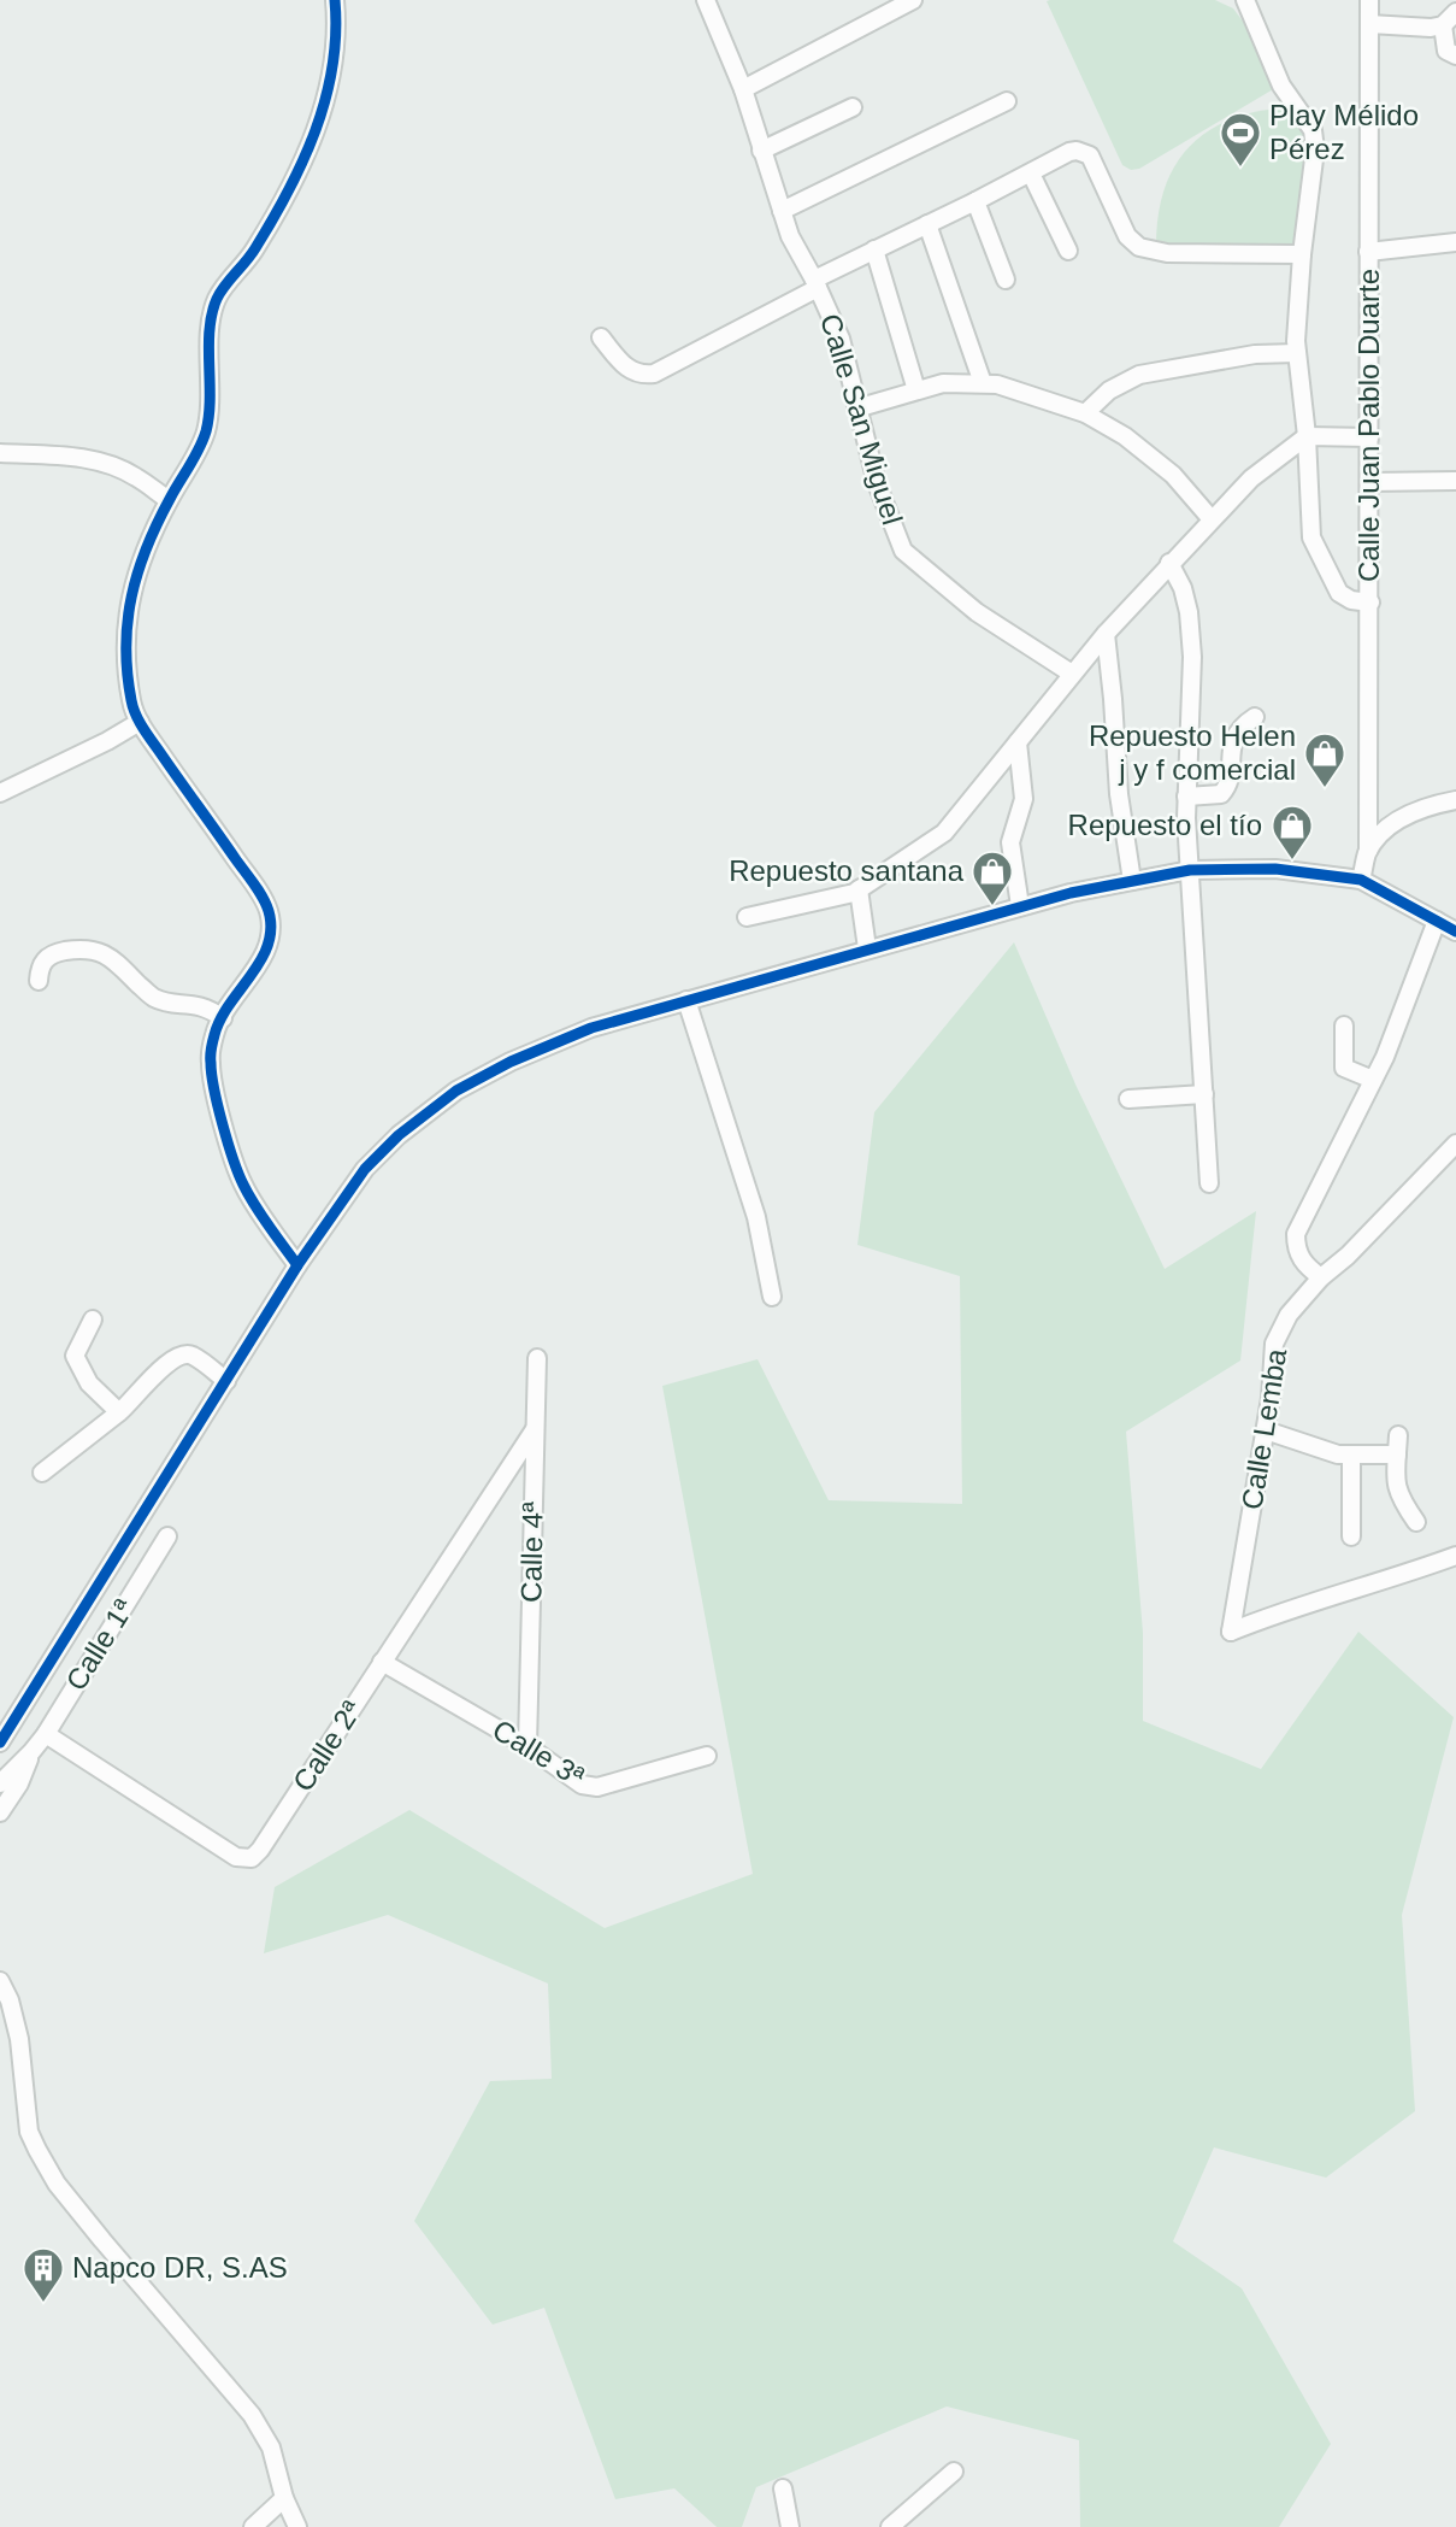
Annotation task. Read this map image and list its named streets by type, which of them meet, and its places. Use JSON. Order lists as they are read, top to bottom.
{
  "streets": {
    "street": [
      "Calle San Miguel",
      "Calle Juan Pablo Duarte",
      "Calle Lemba",
      "Calle 4ª",
      "Calle 1ª",
      "Calle 2ª",
      "Calle 3ª"
    ]
  },
  "crossings": [
    ["Calle 4ª", "Calle 2ª"],
    ["Calle 4ª", "Calle 3ª"],
    ["Calle 1ª", "Calle 2ª"],
    ["Calle 2ª", "Calle 3ª"]
  ],
  "places": {
    "sports": ["Play Mélido Pérez"],
    "shop": ["Repuesto Helen j y f comercial", "Repuesto el tío", "Repuesto santana"],
    "building": ["Napco DR, S.AS"]
  }
}
